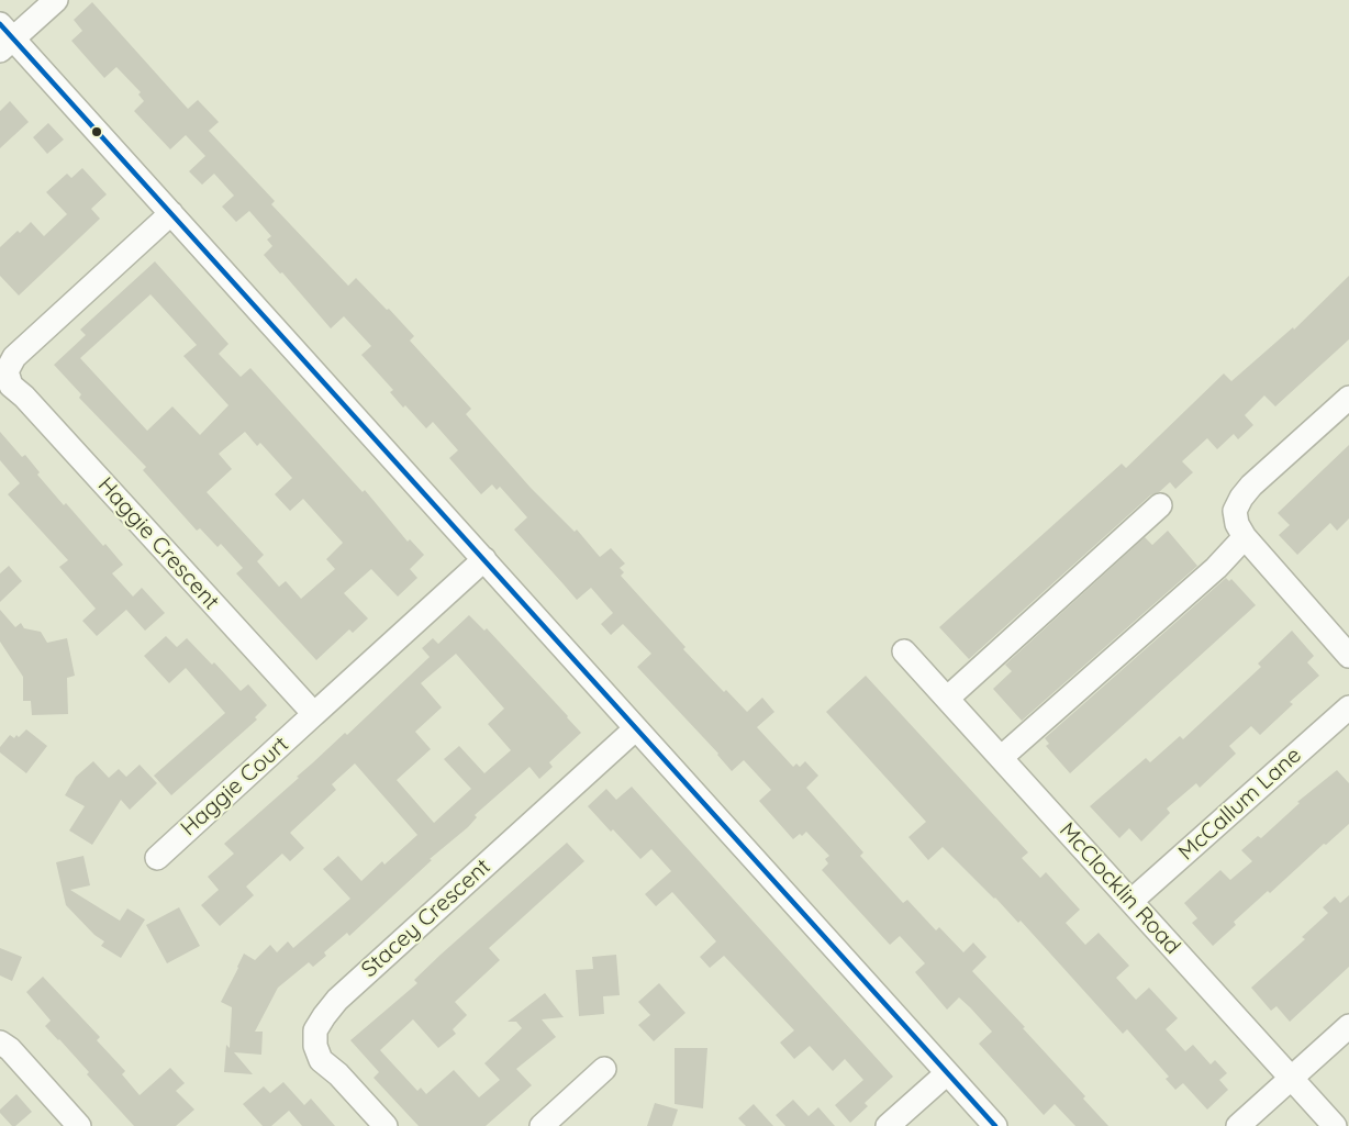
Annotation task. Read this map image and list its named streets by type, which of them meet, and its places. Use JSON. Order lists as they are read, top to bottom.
{
  "streets": {
    "street": [
      "Haggie Crescent",
      "Haggie Court",
      "McCallum Lane",
      "McClocklin Road",
      "Stacey Crescent"
    ]
  },
  "crossings": [
    ["Haggie Crescent", "Haggie Court"],
    ["McCallum Lane", "McClocklin Road"]
  ]
}
